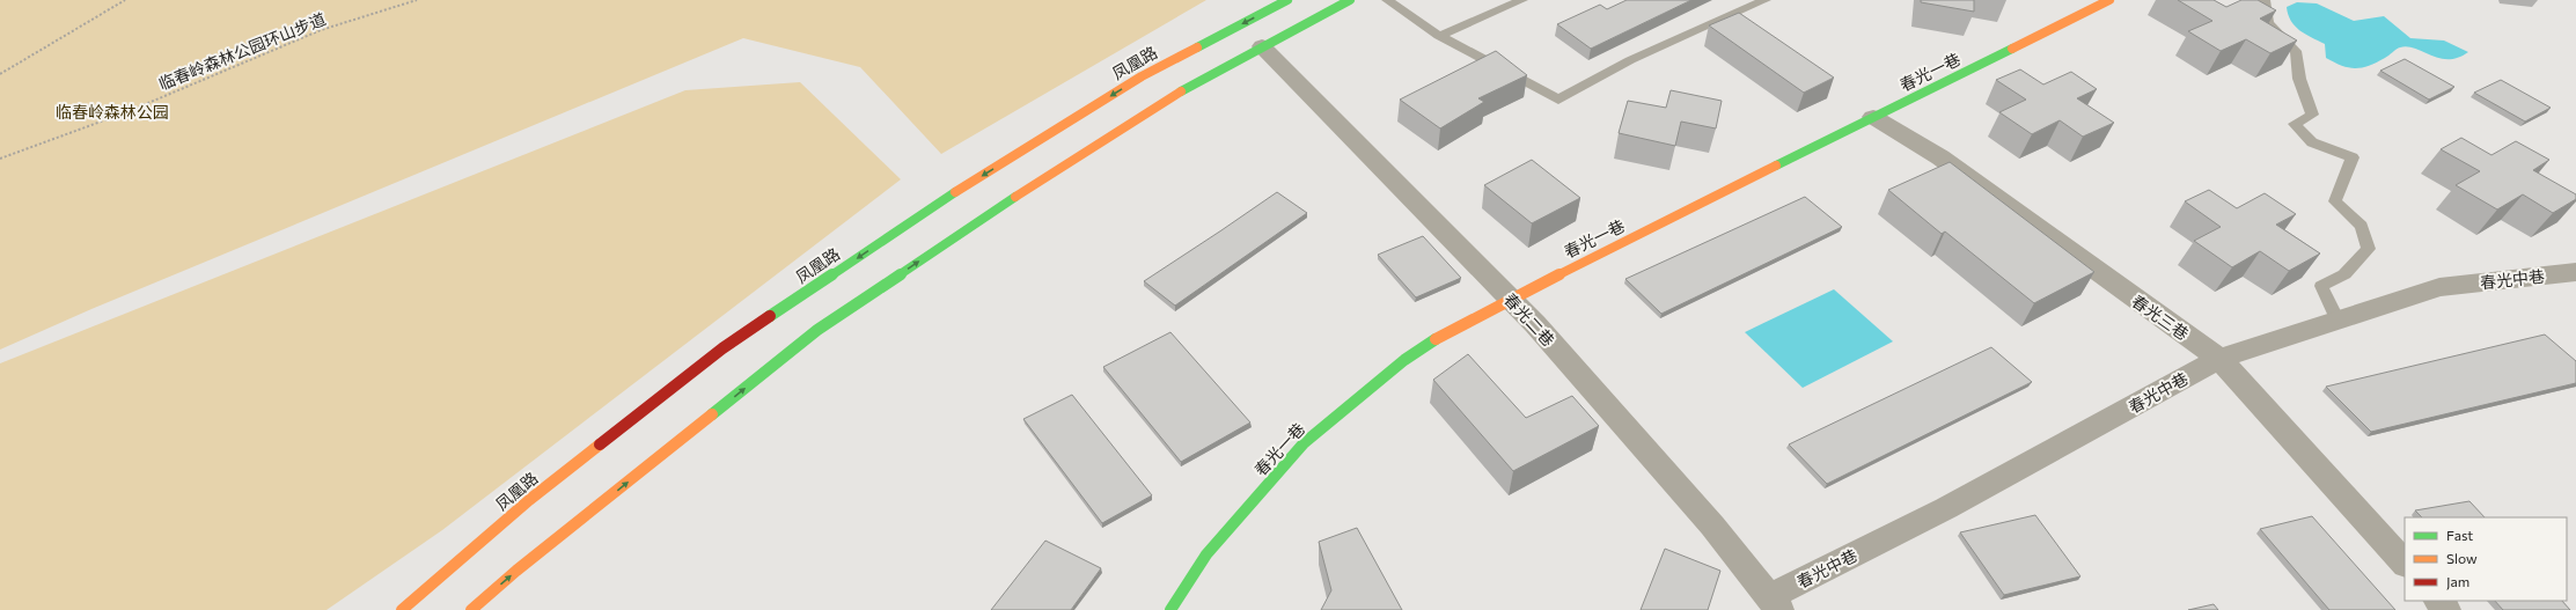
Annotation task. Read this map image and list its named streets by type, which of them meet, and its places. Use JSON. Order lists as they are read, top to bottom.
{
  "streets": {
    "main road": ["凤凰路", "春光一巷"],
    "street": ["春光中巷", "春光三巷", "春光二巷"],
    "path": ["临春岭森林公园环山步道"]
  },
  "crossings": [
    ["春光一巷", "春光三巷"],
    ["春光一巷", "春光二巷"],
    ["春光中巷", "春光三巷"],
    ["春光中巷", "春光二巷"]
  ],
  "parks": ["临春岭森林公园"],
  "legend": ["Fast", "Slow", "Jam"]
}
